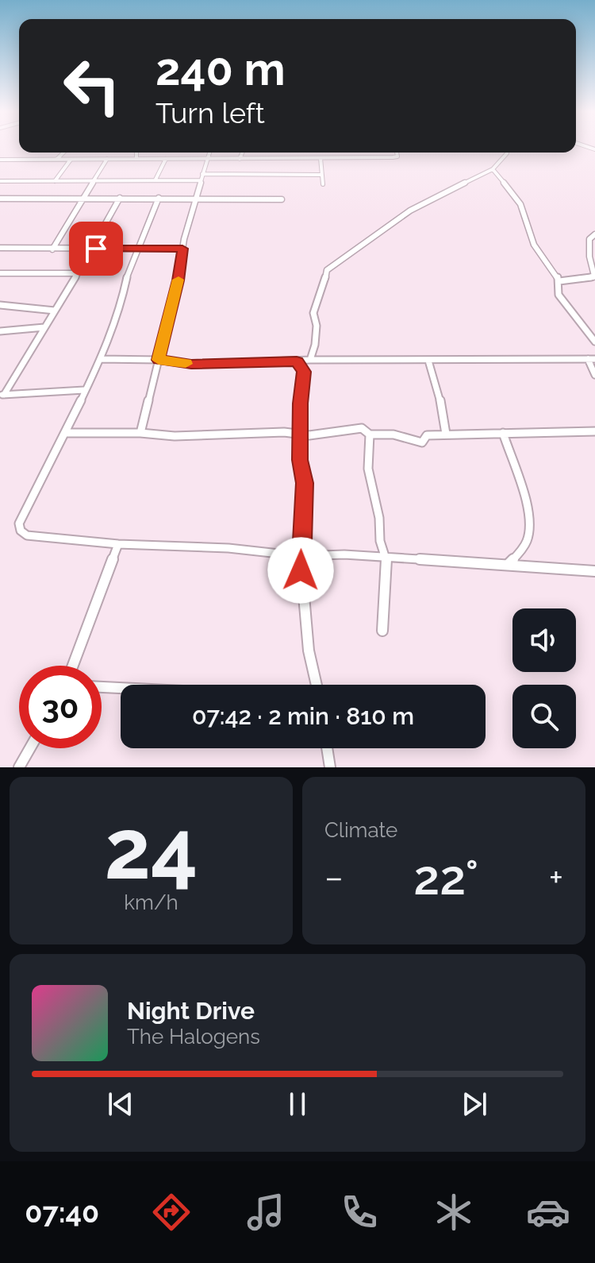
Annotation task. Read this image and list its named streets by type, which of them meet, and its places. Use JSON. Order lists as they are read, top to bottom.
{
  "page": {
    "turn": ["240 m", "Turn left"],
    "limit": "30",
    "trip": "07:42 · 2 min · 810 m",
    "tile": [
      ["24", "km/h"],
      "Climate"
    ],
    "heat": ["−", "22°", "+"],
    "song": ["Night Drive", "The Halogens"],
    "tabs": "07:40"
  }
}
